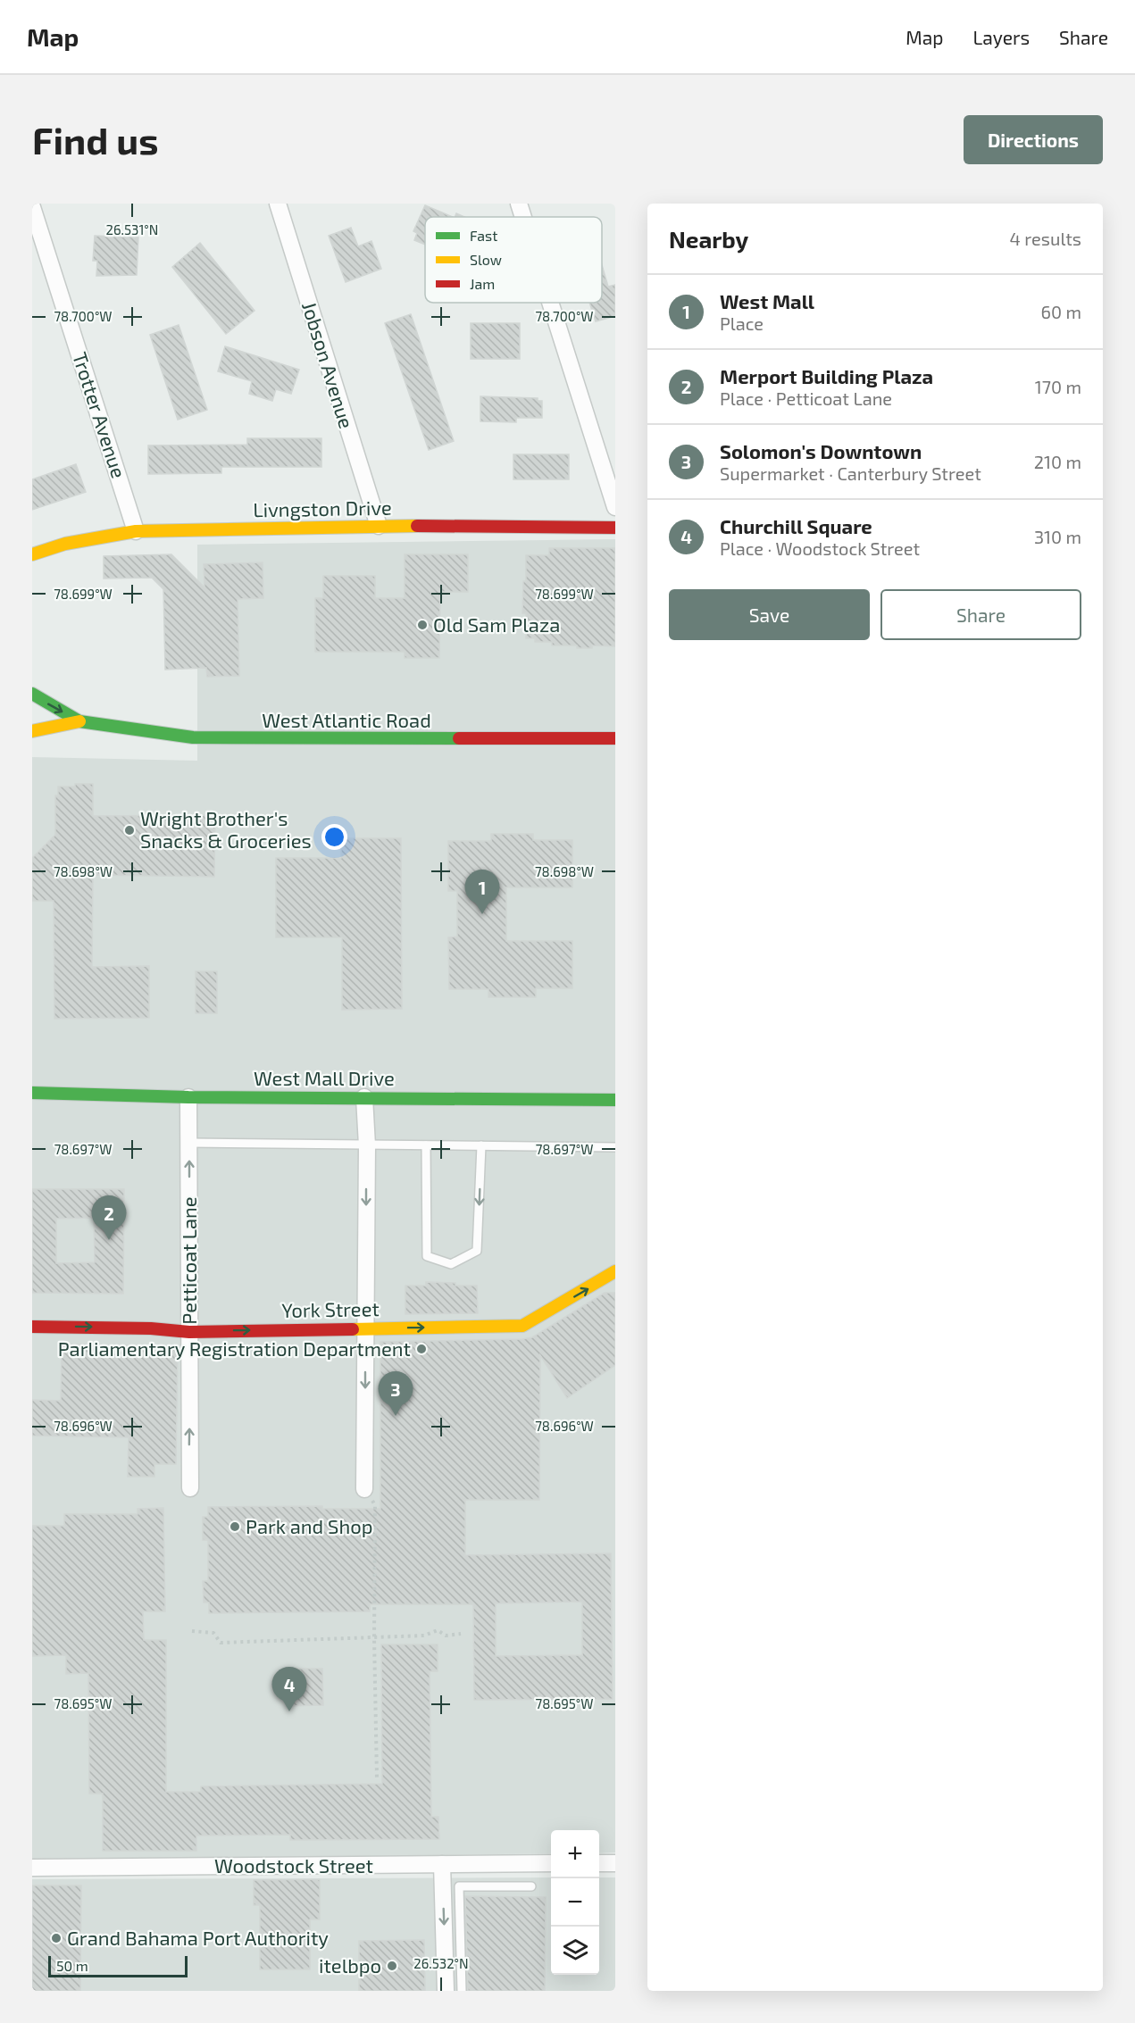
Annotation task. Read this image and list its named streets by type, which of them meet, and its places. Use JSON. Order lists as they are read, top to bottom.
{
  "streets": {
    "street": [
      "Jobson Avenue",
      "Trotter Avenue",
      "Livngston Drive",
      "West Atlantic Road",
      "West Mall Drive",
      "Petticoat Lane",
      "York Street",
      "Woodstock Street"
    ]
  },
  "crossings": [
    ["Jobson Avenue", "Livngston Drive"],
    ["Trotter Avenue", "Livngston Drive"],
    ["West Mall Drive", "Petticoat Lane"],
    ["Petticoat Lane", "York Street"]
  ],
  "one_way": ["Petticoat Lane", "York Street"],
  "places": [
    "Old Sam Plaza",
    "Wright Brother's Snacks & Groceries",
    "Parliamentary Registration Department",
    "Park and Shop",
    "Grand Bahama Port Authority",
    "itelbpo"
  ],
  "legend": ["Fast", "Slow", "Jam"],
  "scale_bar": "50 m",
  "page": {
    "header": "Map",
    "nav": ["Map", "Layers", "Share"],
    "buttons": [
      "Directions",
      ["Save", "Share"]
    ],
    "title": "Find us",
    "heading": ["Nearby", "4 results"],
    "list": [
      {
        "mark": "1",
        "name": "West Mall",
        "note": "Place",
        "value": "60 m"
      },
      {
        "mark": "2",
        "name": "Merport Building Plaza",
        "note": "Place · Petticoat Lane",
        "value": "170 m"
      },
      {
        "mark": "3",
        "name": "Solomon's Downtown",
        "note": "Supermarket · Canterbury Street",
        "value": "210 m"
      },
      {
        "mark": "4",
        "name": "Churchill Square",
        "note": "Place · Woodstock Street",
        "value": "310 m"
      }
    ],
    "pins": [
      "1",
      "2",
      "3",
      "4"
    ],
    "map_buttons": ["+", "−"],
    "scale": "50 m"
  },
  "coordinates": [
    "26.531°N",
    "78.700°W",
    "78.699°W",
    "78.698°W",
    "78.697°W",
    "78.696°W",
    "78.695°W",
    "26.532°N"
  ]
}
